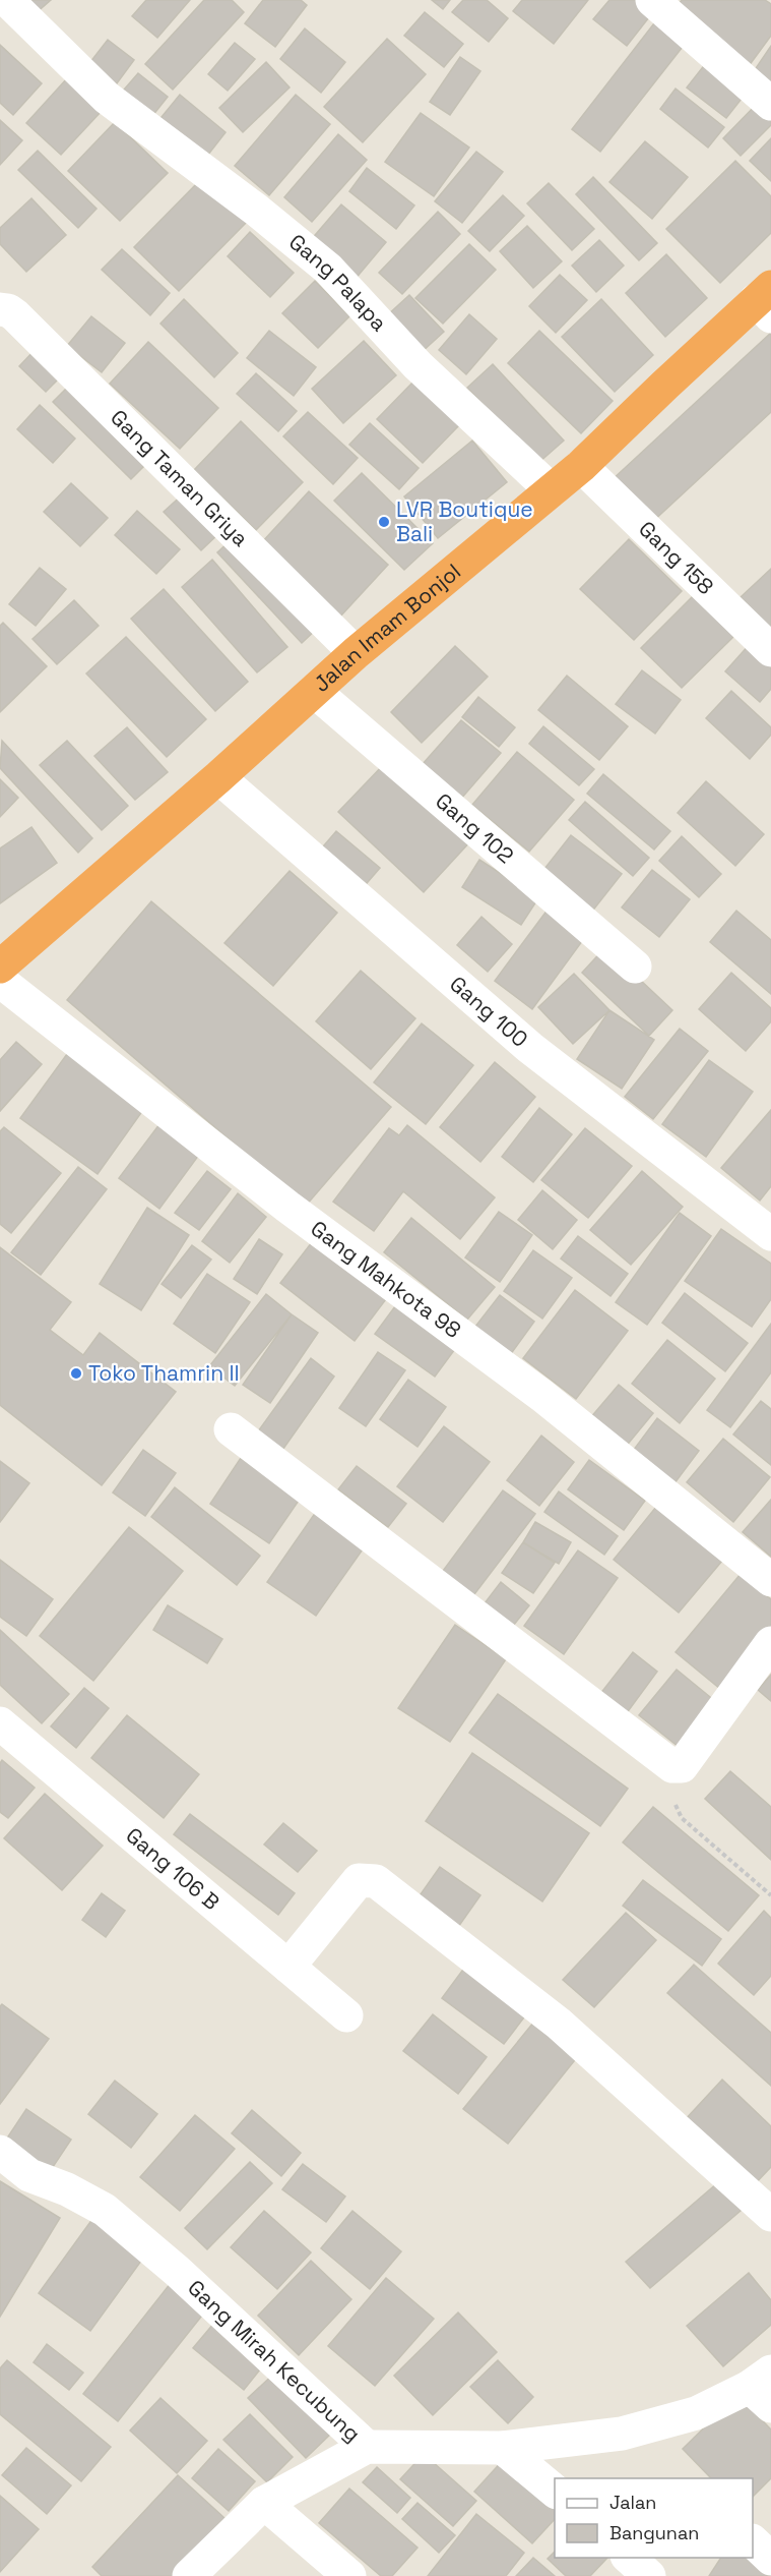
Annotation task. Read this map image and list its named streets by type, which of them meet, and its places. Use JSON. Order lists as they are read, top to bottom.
{
  "streets": {
    "highway": ["Jalan Imam Bonjol"],
    "street": [
      "Gang Palapa",
      "Gang Taman Griya",
      "Gang 158",
      "Gang 102",
      "Gang 100",
      "Gang Mahkota 98",
      "Gang 106 B",
      "Gang Mirah Kecubung"
    ]
  },
  "crossings": [
    ["Gang Palapa", "Jalan Imam Bonjol"],
    ["Gang Taman Griya", "Jalan Imam Bonjol"],
    ["Gang 158", "Jalan Imam Bonjol"],
    ["Jalan Imam Bonjol", "Gang 102"],
    ["Jalan Imam Bonjol", "Gang 100"]
  ],
  "places": ["LVR Boutique Bali", "Toko Thamrin II"],
  "legend": ["Jalan", "Bangunan"]
}
